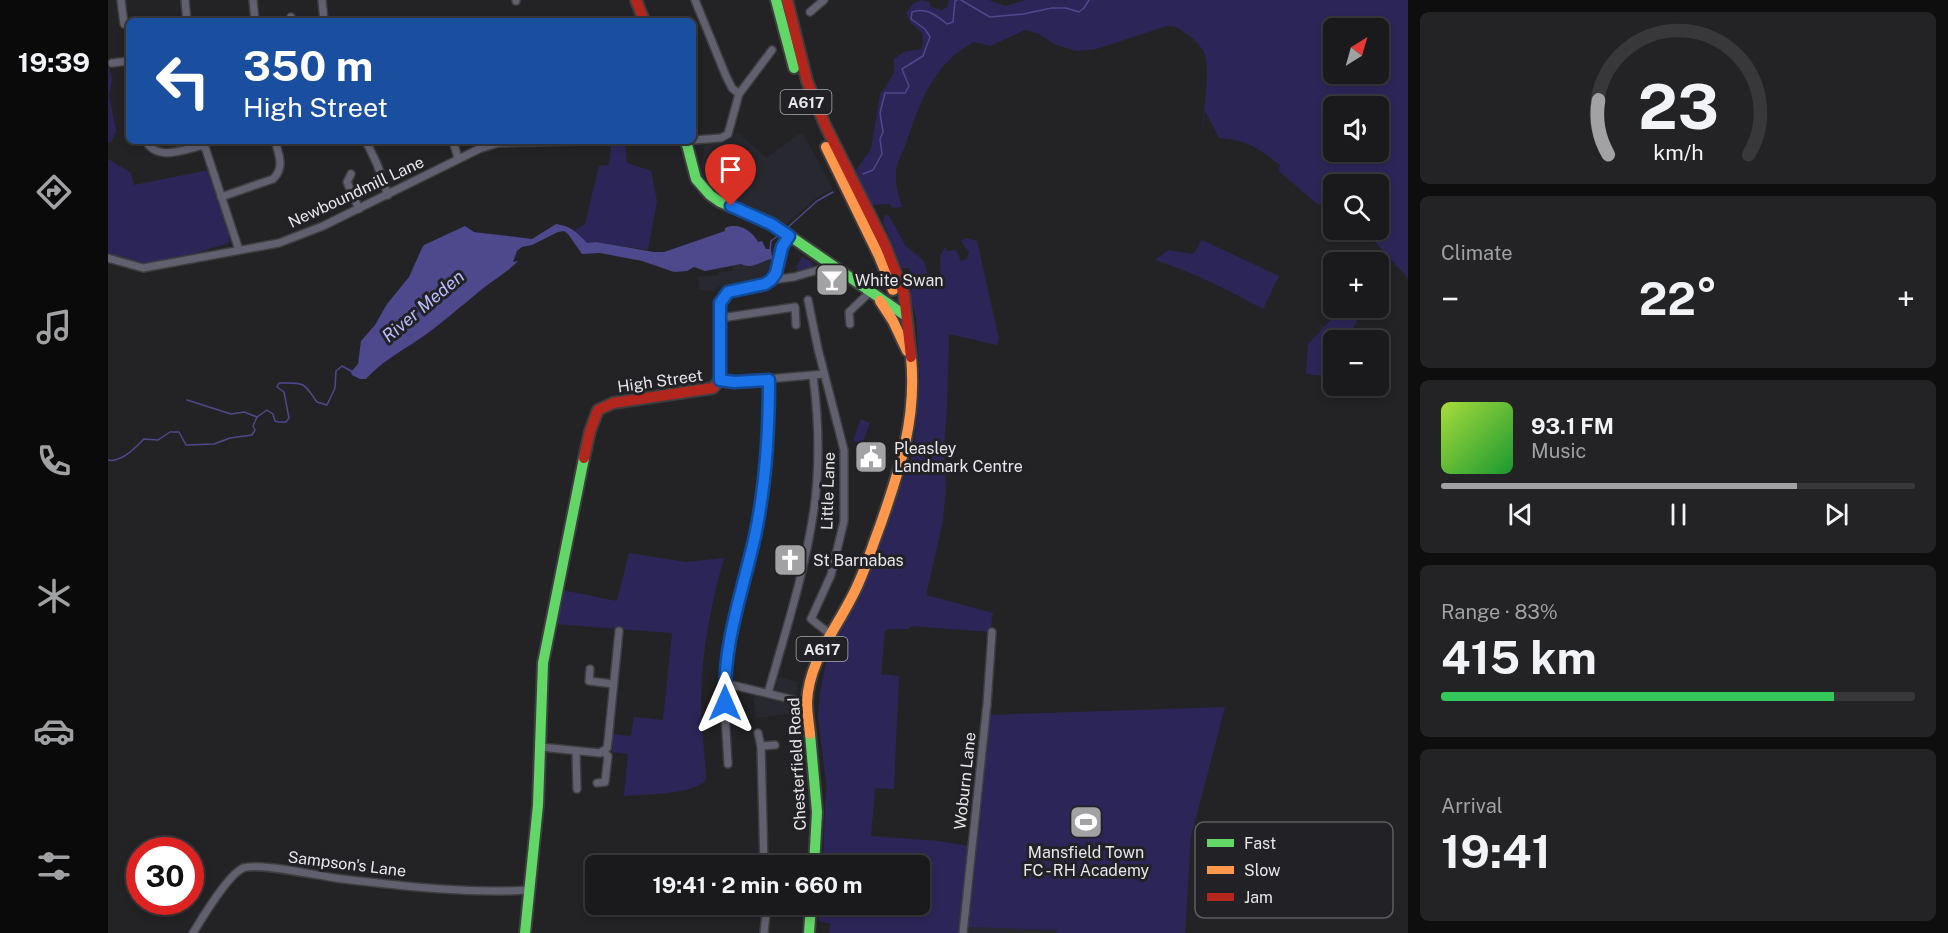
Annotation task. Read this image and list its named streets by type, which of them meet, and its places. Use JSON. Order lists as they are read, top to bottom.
{
  "streets": {
    "main road": ["A617", "High Street", "Chesterfield Road"],
    "street": [
      "Newboundmill Lane",
      "Little Lane",
      "Woburn Lane",
      "Sampson's Lane"
    ]
  },
  "crossings": [
    ["A617", "Chesterfield Road"],
    ["High Street", "Little Lane"],
    ["Little Lane", "Chesterfield Road"]
  ],
  "water": ["River Meden"],
  "places": {
    "bar": ["White Swan"],
    "public building": ["Pleasley Landmark Centre"],
    "church": ["St Barnabas"],
    "sports": ["Mansfield Town FC - RH Academy"]
  },
  "legend": ["Fast", "Slow", "Jam"],
  "north": "top right",
  "page": {
    "tabs": "19:39",
    "map_buttons": ["+", "−"],
    "turn": ["350 m", "High Street"],
    "tile": [
      "Climate",
      ["Range · 83%", "415 km"],
      ["Arrival", "19:41"]
    ],
    "heat": ["−", "22°", "+"],
    "song": ["93.1 FM", "Music"],
    "limit": "30",
    "trip": "19:41 · 2 min · 660 m",
    "gauge": ["23", "km/h"]
  }
}
